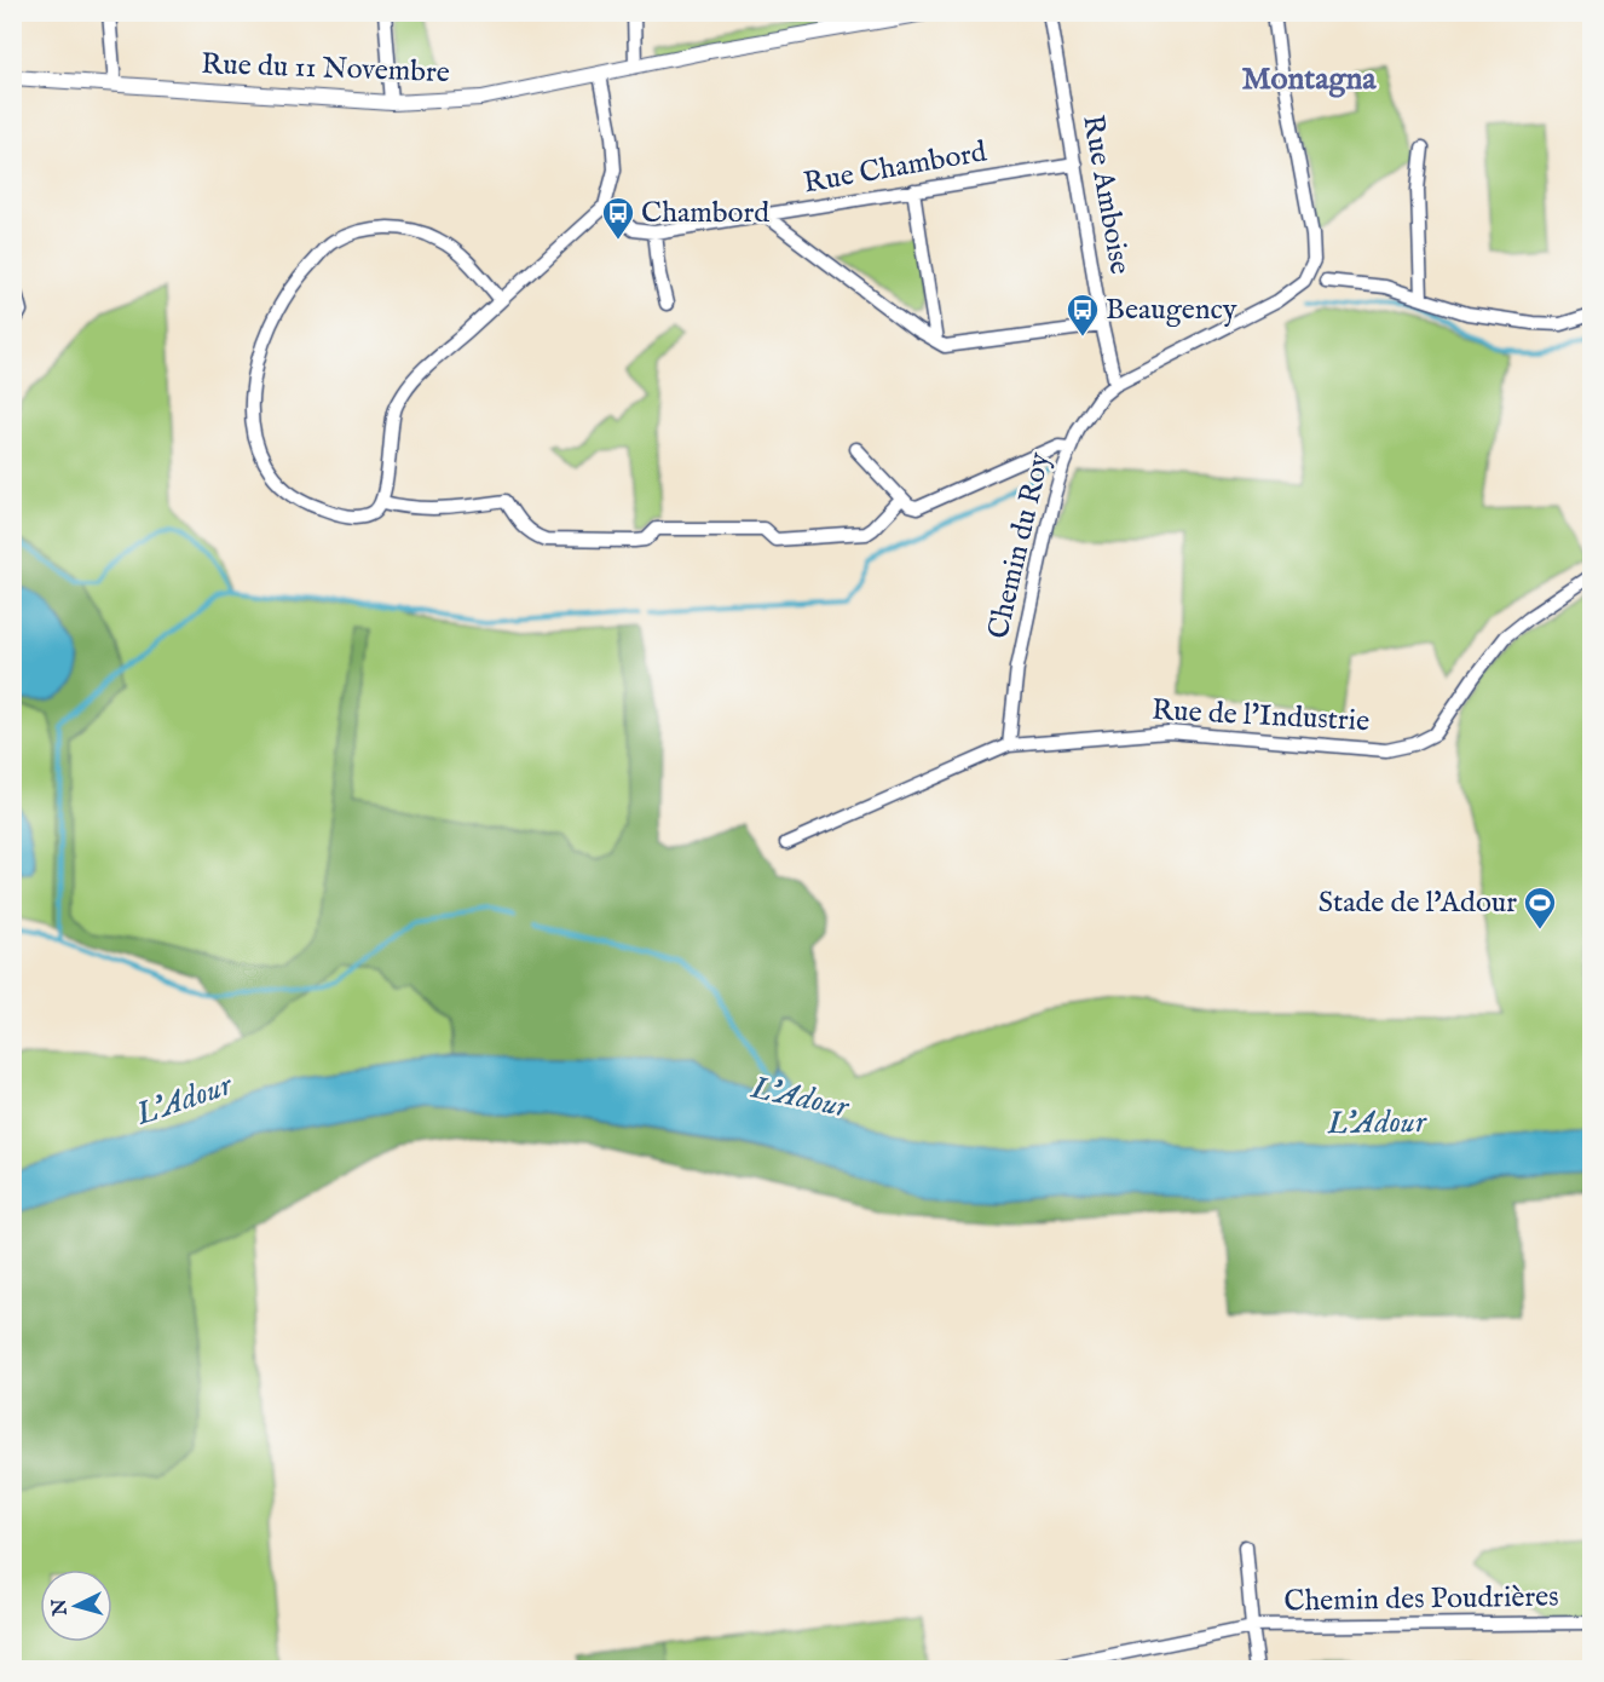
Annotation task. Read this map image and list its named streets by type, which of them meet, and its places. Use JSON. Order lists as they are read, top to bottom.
{
  "streets": {
    "street": [
      "Rue du 11 Novembre",
      "Rue Chambord",
      "Rue Amboise",
      "Chemin du Roy",
      "Rue de l'Industrie",
      "Chemin des Poudrières"
    ]
  },
  "crossings": [
    ["Rue Chambord", "Rue Amboise"],
    ["Rue Amboise", "Chemin du Roy"],
    ["Chemin du Roy", "Rue de l'Industrie"]
  ],
  "districts": ["Montagna"],
  "water": ["L'Adour"],
  "places": {
    "bus stop": ["Chambord", "Beaugency"],
    "sports": ["Stade de l'Adour"]
  },
  "north": "left"
}
